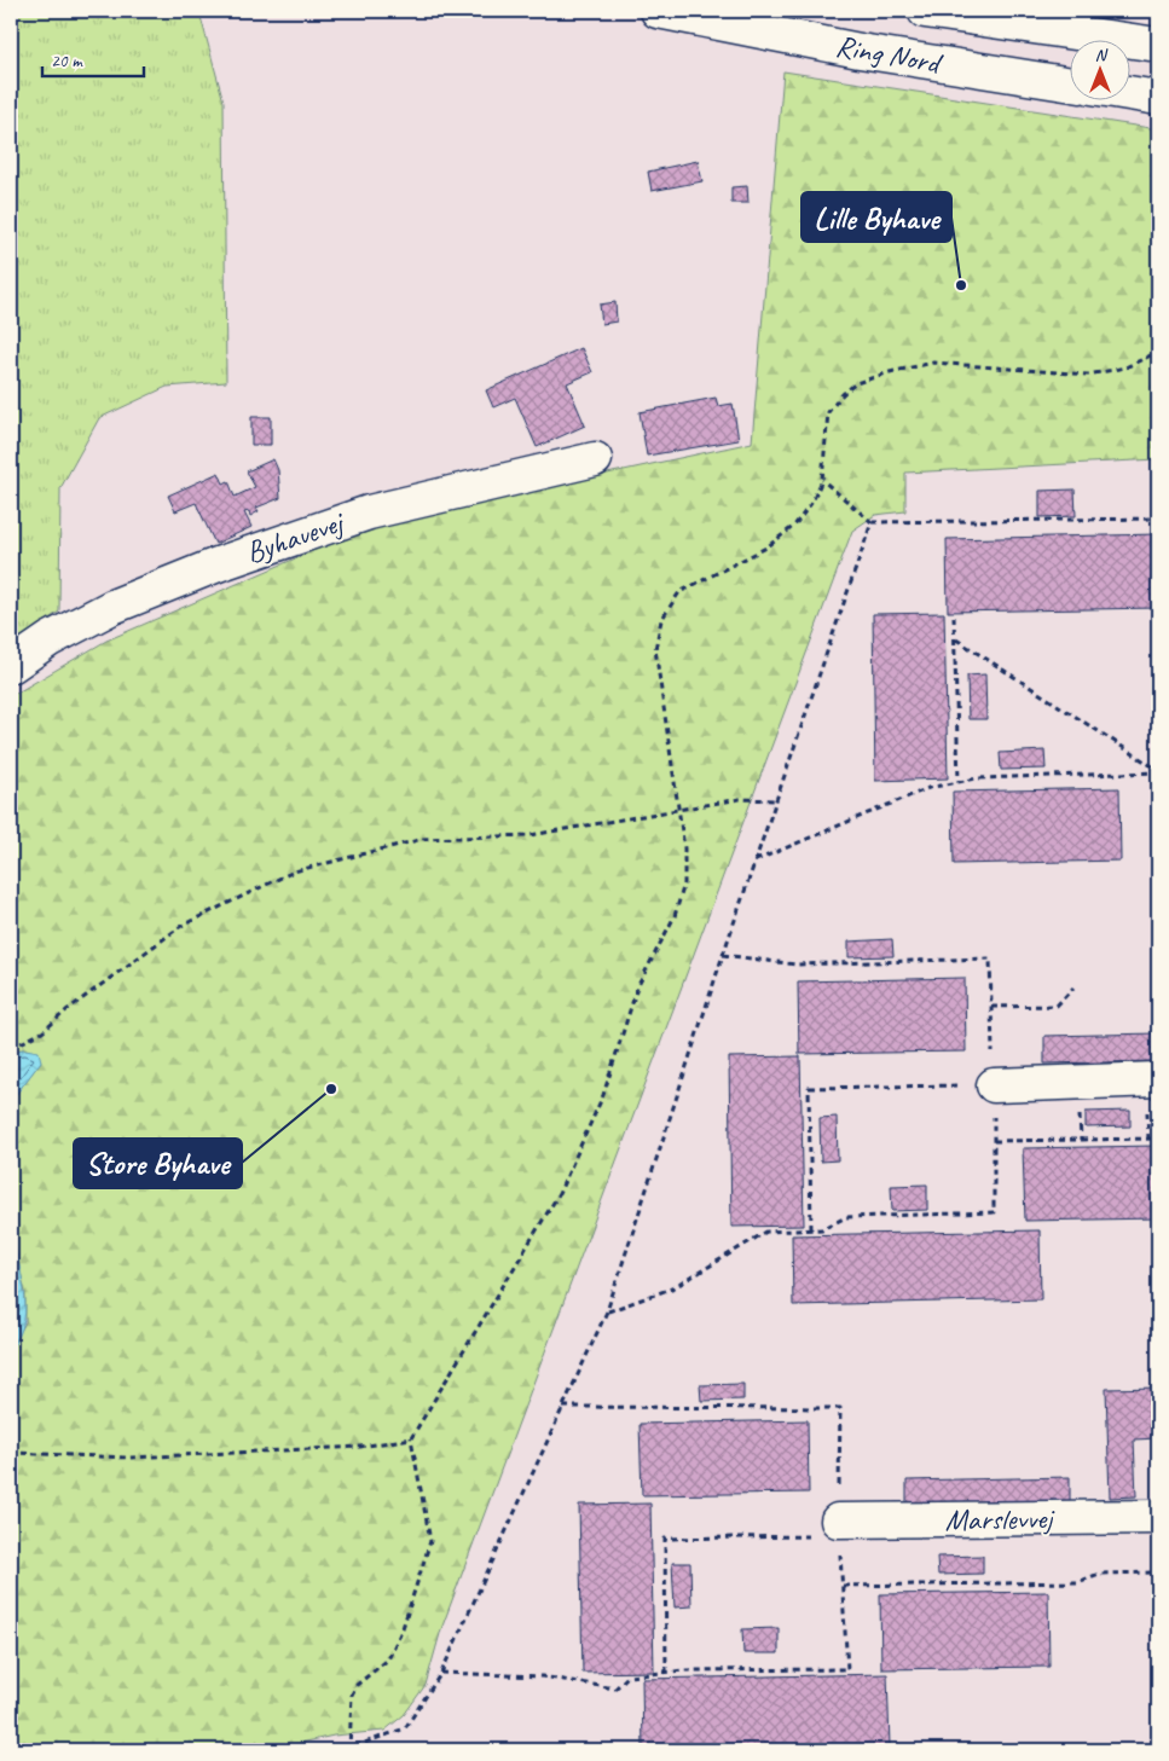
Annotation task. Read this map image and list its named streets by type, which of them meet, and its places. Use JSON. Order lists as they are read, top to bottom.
{
  "streets": {
    "street": ["Ring Nord", "Byhavevej", "Marslevvej"]
  },
  "places": ["Lille Byhave", "Store Byhave"],
  "scale_bar": "20 m",
  "north": "top"
}
